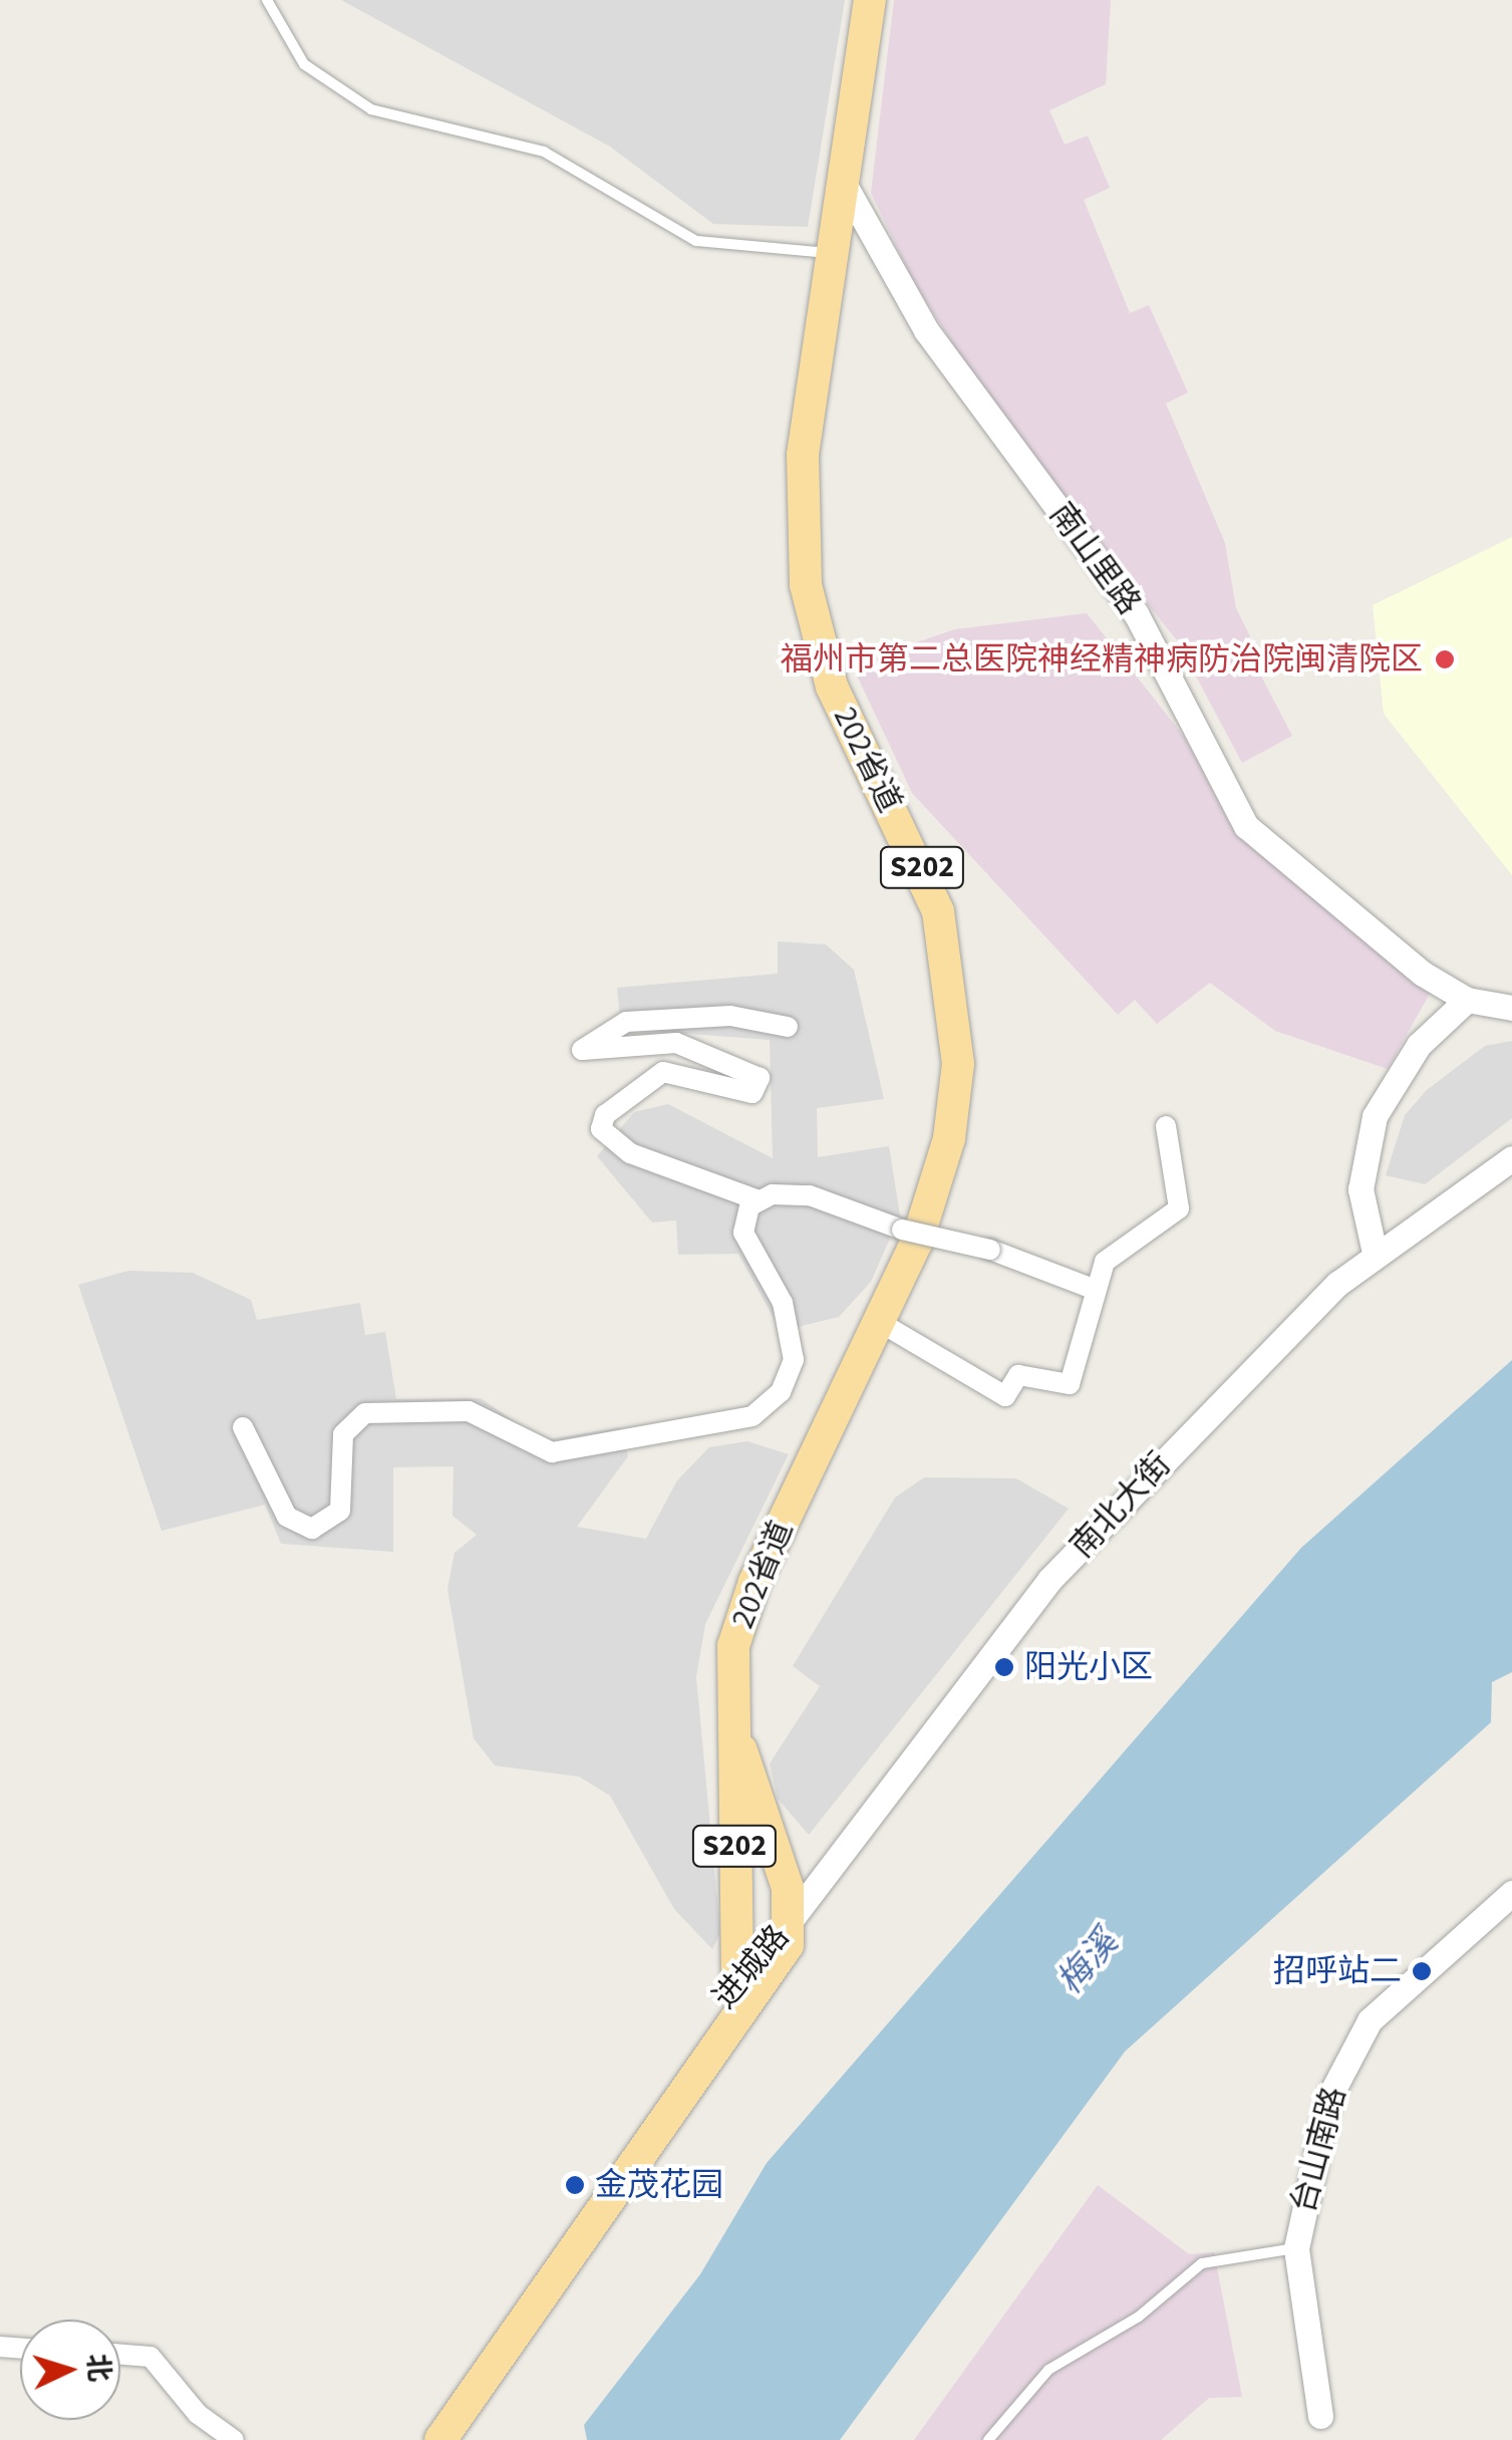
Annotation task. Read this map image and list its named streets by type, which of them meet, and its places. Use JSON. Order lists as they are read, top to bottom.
{
  "streets": {
    "main road": ["202省道", "S202", "进城路"],
    "street": ["南山里路", "南北大街", "台山南路"]
  },
  "crossings": [
    ["南山里路", "202省道"],
    ["202省道", "南北大街"],
    ["202省道", "进城路"],
    ["南北大街", "进城路"]
  ],
  "water": ["梅溪"],
  "places": [
    "福州市第二总医院神经精神病防治院闽清院区",
    "阳光小区",
    "招呼站二",
    "金茂花园"
  ],
  "north": "right"
}
